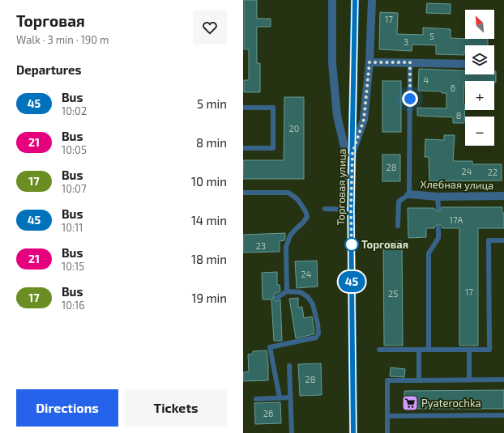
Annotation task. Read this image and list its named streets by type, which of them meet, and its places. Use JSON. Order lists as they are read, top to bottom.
{
  "streets": {
    "main road": ["Торговая улица"],
    "street": ["Хлебная улица"]
  },
  "places": {
    "other": ["Торговая"],
    "supermarket": ["Pyaterochka"]
  },
  "lines": ["bus line 45"],
  "house_numbers": [
    "17",
    "5",
    "3",
    "4",
    "6",
    "8",
    "20",
    "28",
    "24",
    "22",
    "17А",
    "23",
    "24",
    "17",
    "25",
    "28",
    "26"
  ],
  "north": "top left",
  "page": {
    "heading": [
      ["Торговая", "Walk · 3 min · 190 m"],
      "Departures"
    ],
    "on_map": "45",
    "map_buttons": ["+", "−"],
    "list": [
      {
        "mark": "45",
        "name": "Bus",
        "note": "10:02",
        "value": "5 min"
      },
      {
        "mark": "21",
        "name": "Bus",
        "note": "10:05",
        "value": "8 min"
      },
      {
        "mark": "17",
        "name": "Bus",
        "note": "10:07",
        "value": "10 min"
      },
      {
        "mark": "45",
        "name": "Bus",
        "note": "10:11",
        "value": "14 min"
      },
      {
        "mark": "21",
        "name": "Bus",
        "note": "10:15",
        "value": "18 min"
      },
      {
        "mark": "17",
        "name": "Bus",
        "note": "10:16",
        "value": "19 min"
      }
    ],
    "buttons": ["Directions", "Tickets"]
  }
}
